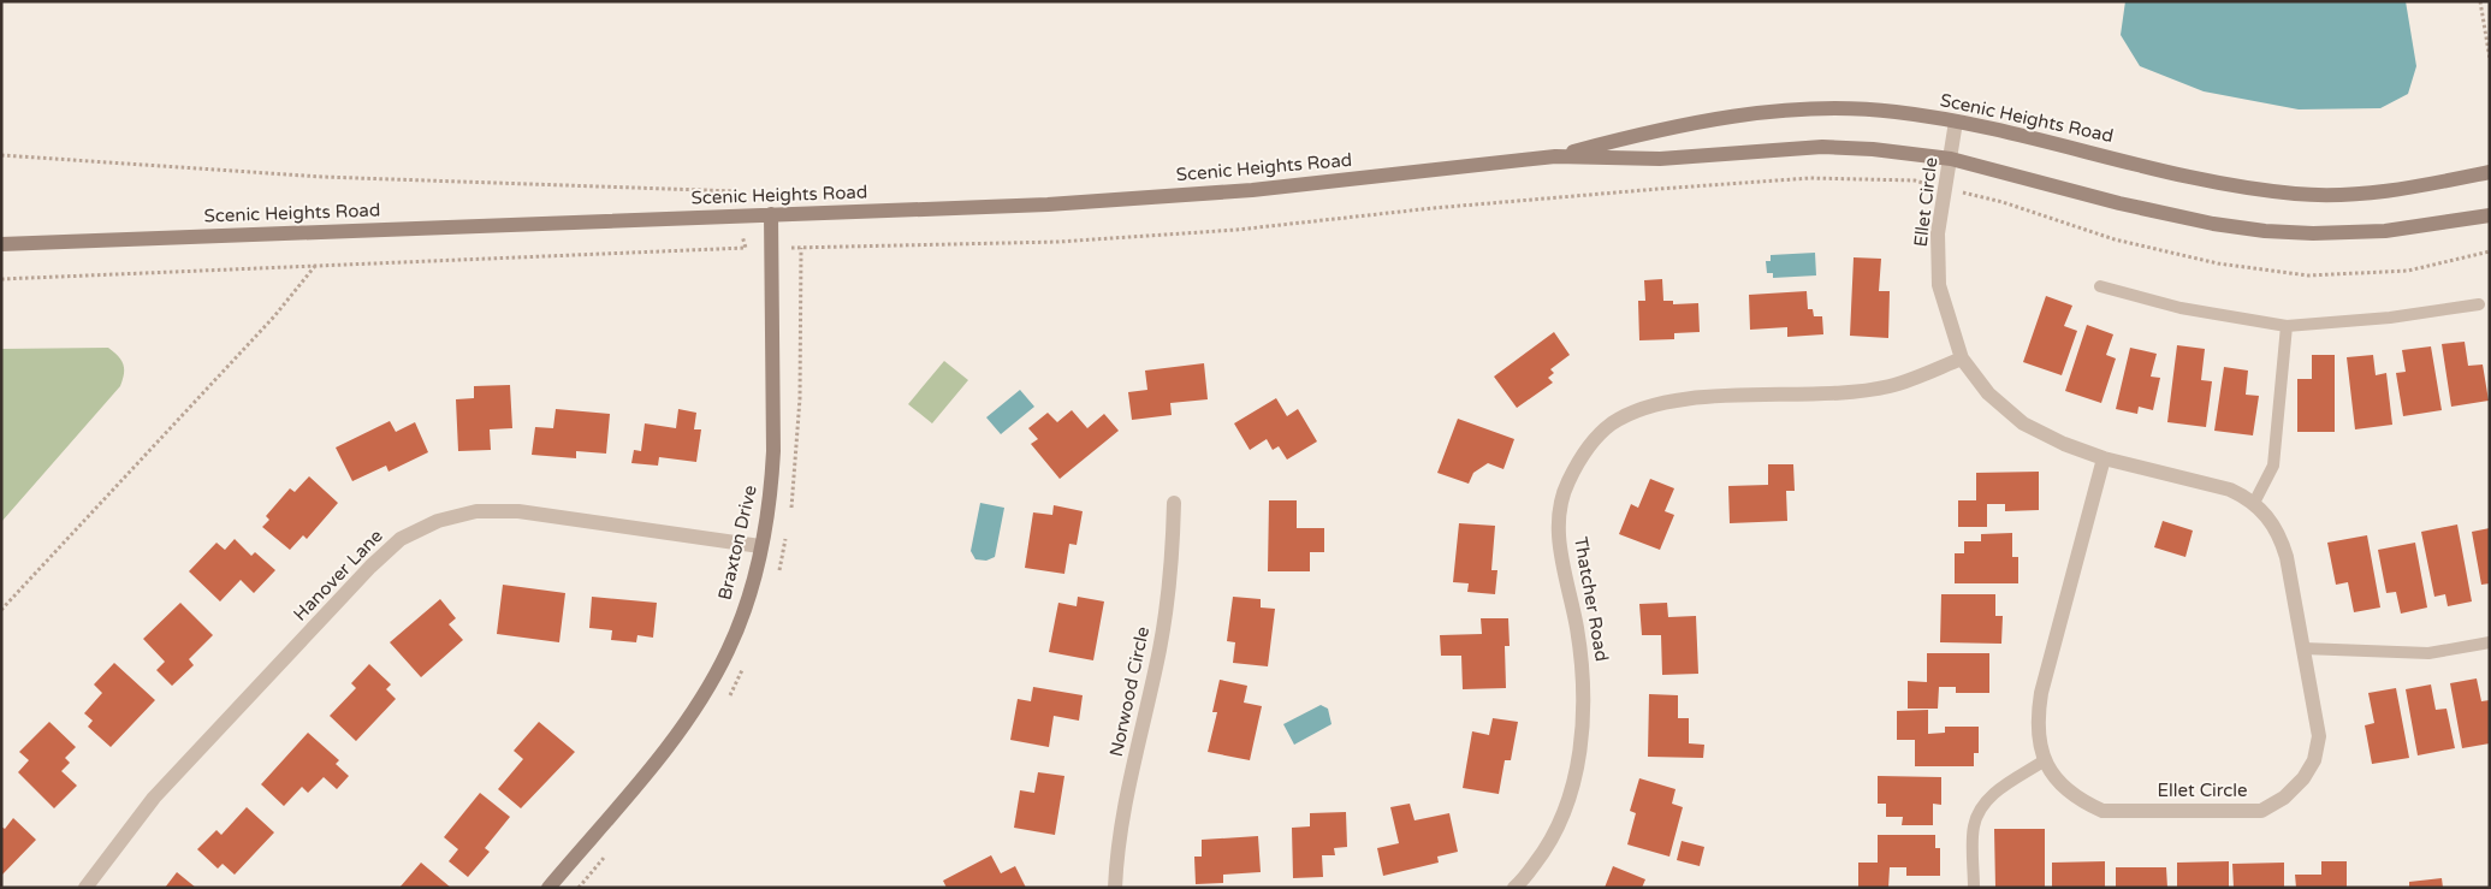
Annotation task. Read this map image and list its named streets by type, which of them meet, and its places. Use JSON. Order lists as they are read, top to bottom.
{
  "streets": {
    "street": [
      "Scenic Heights Road",
      "Ellet Circle",
      "Braxton Drive",
      "Hanover Lane",
      "Thatcher Road",
      "Norwood Circle"
    ]
  },
  "crossings": [
    ["Scenic Heights Road", "Ellet Circle"],
    ["Scenic Heights Road", "Braxton Drive"],
    ["Ellet Circle", "Thatcher Road"],
    ["Braxton Drive", "Hanover Lane"]
  ]
}
